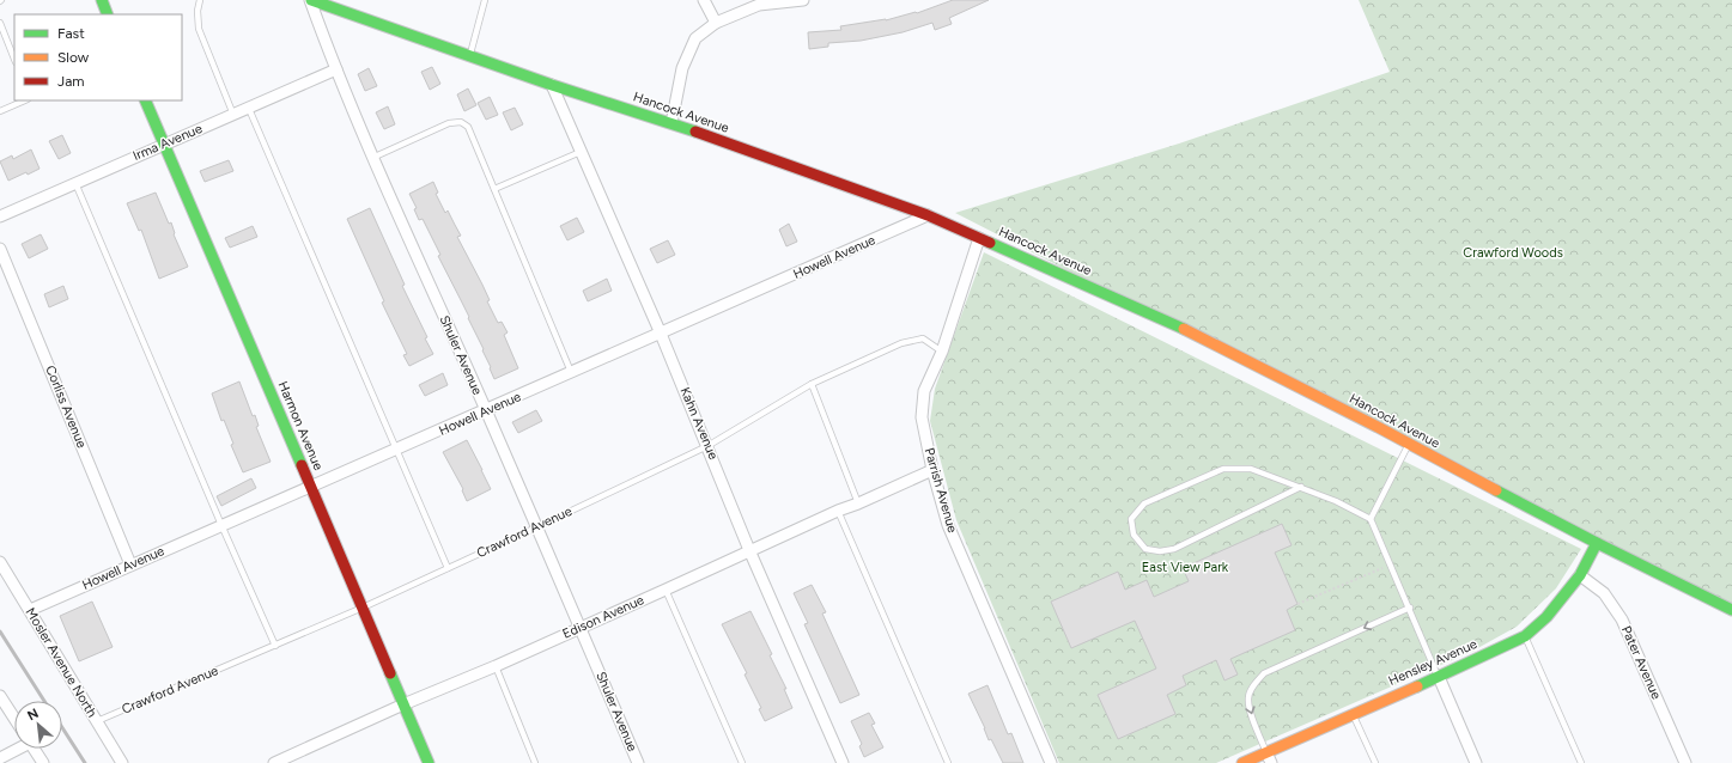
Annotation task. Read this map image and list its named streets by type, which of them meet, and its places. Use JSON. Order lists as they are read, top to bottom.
{
  "streets": {
    "street": [
      "Hancock Avenue",
      "Irma Avenue",
      "Howell Avenue",
      "Shuler Avenue",
      "Corliss Avenue",
      "Kahn Avenue",
      "Harmon Avenue",
      "Parrish Avenue",
      "Edison Avenue",
      "Mosler Avenue North",
      "Hensley Avenue",
      "Pater Avenue"
    ],
    "lane": ["Crawford Avenue"]
  },
  "crossings": [
    ["Hancock Avenue", "Howell Avenue"],
    ["Hancock Avenue", "Shuler Avenue"],
    ["Hancock Avenue", "Kahn Avenue"],
    ["Hancock Avenue", "Parrish Avenue"],
    ["Hancock Avenue", "Hensley Avenue"],
    ["Irma Avenue", "Shuler Avenue"],
    ["Irma Avenue", "Harmon Avenue"],
    ["Howell Avenue", "Shuler Avenue"],
    ["Howell Avenue", "Corliss Avenue"],
    ["Howell Avenue", "Kahn Avenue"],
    ["Howell Avenue", "Harmon Avenue"],
    ["Howell Avenue", "Mosler Avenue North"],
    ["Shuler Avenue", "Crawford Avenue"],
    ["Shuler Avenue", "Edison Avenue"],
    ["Kahn Avenue", "Crawford Avenue"],
    ["Kahn Avenue", "Edison Avenue"],
    ["Harmon Avenue", "Crawford Avenue"],
    ["Harmon Avenue", "Edison Avenue"],
    ["Parrish Avenue", "Crawford Avenue"],
    ["Parrish Avenue", "Edison Avenue"],
    ["Crawford Avenue", "Mosler Avenue North"],
    ["Hensley Avenue", "Pater Avenue"]
  ],
  "parks": ["Crawford Woods", "East View Park"],
  "legend": ["Fast", "Slow", "Jam"],
  "north": "top left"
}
